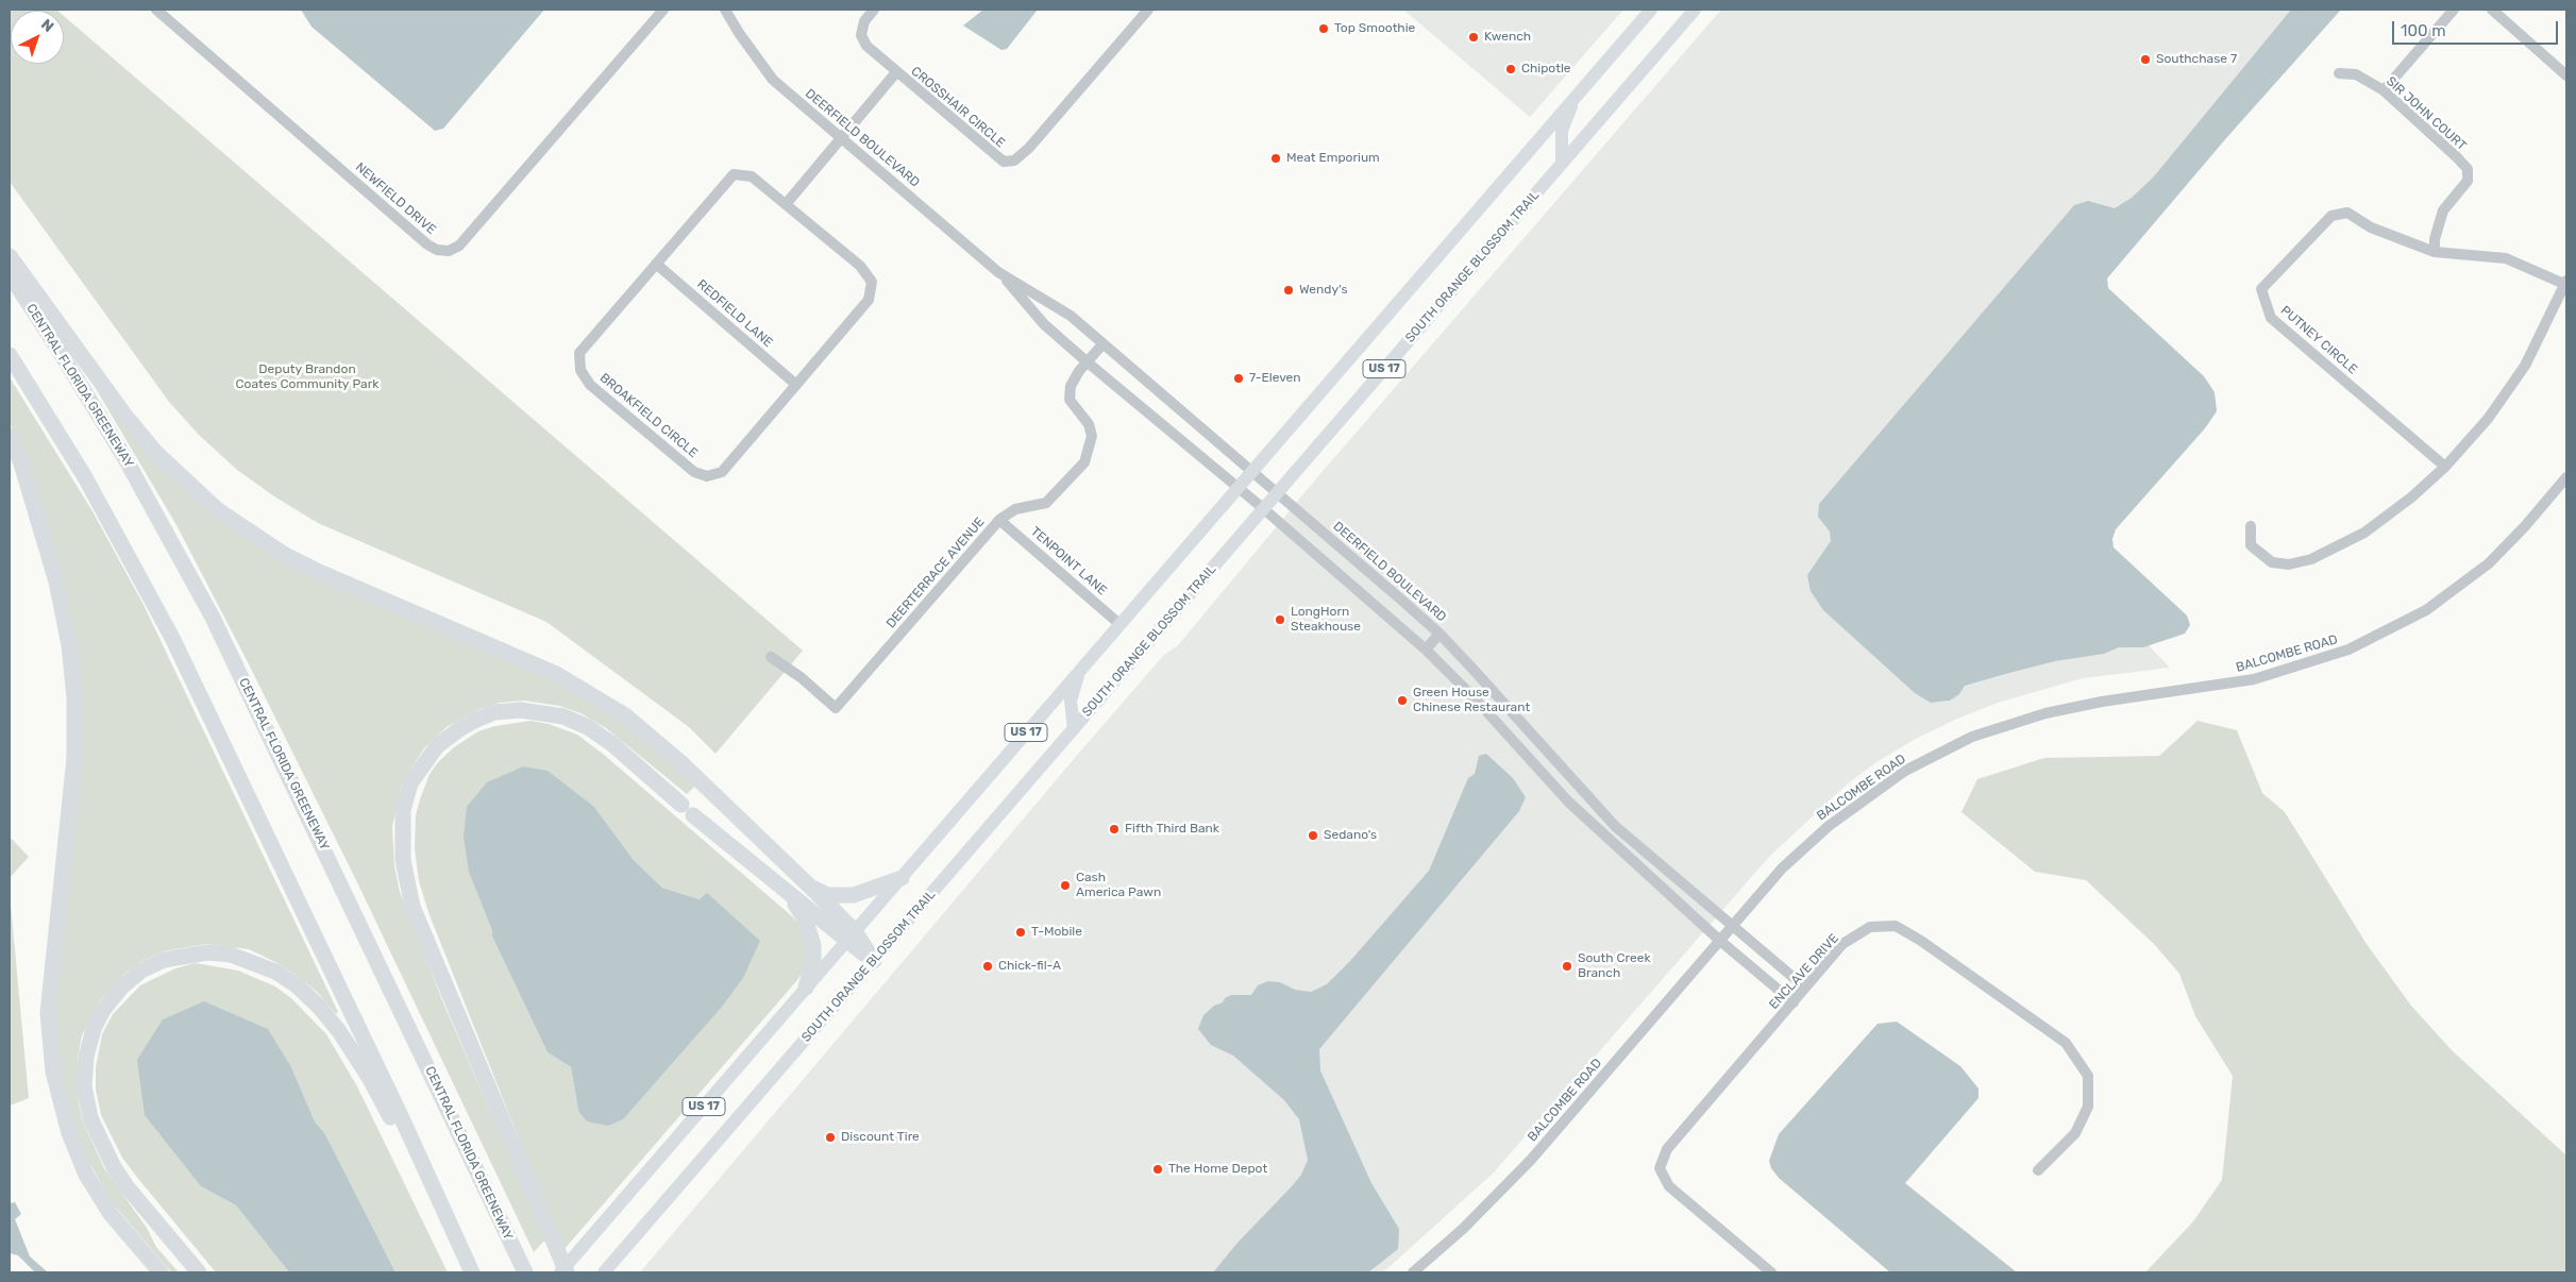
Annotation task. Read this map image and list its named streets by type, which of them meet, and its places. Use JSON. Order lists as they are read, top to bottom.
{
  "streets": {
    "highway": ["CENTRAL FLORIDA GREENEWAY"],
    "main road": ["SOUTH ORANGE BLOSSOM TRAIL", "US 17"],
    "street": [
      "CROSSHAIR CIRCLE",
      "SIR JOHN COURT",
      "DEERFIELD BOULEVARD",
      "NEWFIELD DRIVE",
      "REDFIELD LANE",
      "PUTNEY CIRCLE",
      "BROAKFIELD CIRCLE",
      "TENPOINT LANE",
      "DEERTERRACE AVENUE",
      "BALCOMBE ROAD",
      "ENCLAVE DRIVE"
    ]
  },
  "crossings": [
    ["CROSSHAIR CIRCLE", "DEERFIELD BOULEVARD"],
    ["SIR JOHN COURT", "PUTNEY CIRCLE"],
    ["DEERFIELD BOULEVARD", "SOUTH ORANGE BLOSSOM TRAIL"],
    ["DEERFIELD BOULEVARD", "US 17"],
    ["DEERFIELD BOULEVARD", "DEERTERRACE AVENUE"],
    ["DEERFIELD BOULEVARD", "BALCOMBE ROAD"],
    ["DEERFIELD BOULEVARD", "ENCLAVE DRIVE"],
    ["REDFIELD LANE", "BROAKFIELD CIRCLE"],
    ["US 17", "TENPOINT LANE"],
    ["TENPOINT LANE", "DEERTERRACE AVENUE"]
  ],
  "parks": ["Deputy Brandon Coates Community Park"],
  "places": [
    "Top Smoothie",
    "Kwench",
    "Southchase 7",
    "Chipotle",
    "Meat Emporium",
    "Wendy's",
    "7-Eleven",
    "LongHorn Steakhouse",
    "Green House Chinese Restaurant",
    "Fifth Third Bank",
    "Sedano's",
    "Cash America Pawn",
    "T-Mobile",
    "Chick-fil-A",
    "South Creek Branch",
    "Discount Tire",
    "The Home Depot"
  ],
  "scale_bar": "100 m",
  "north": "top right"
}
